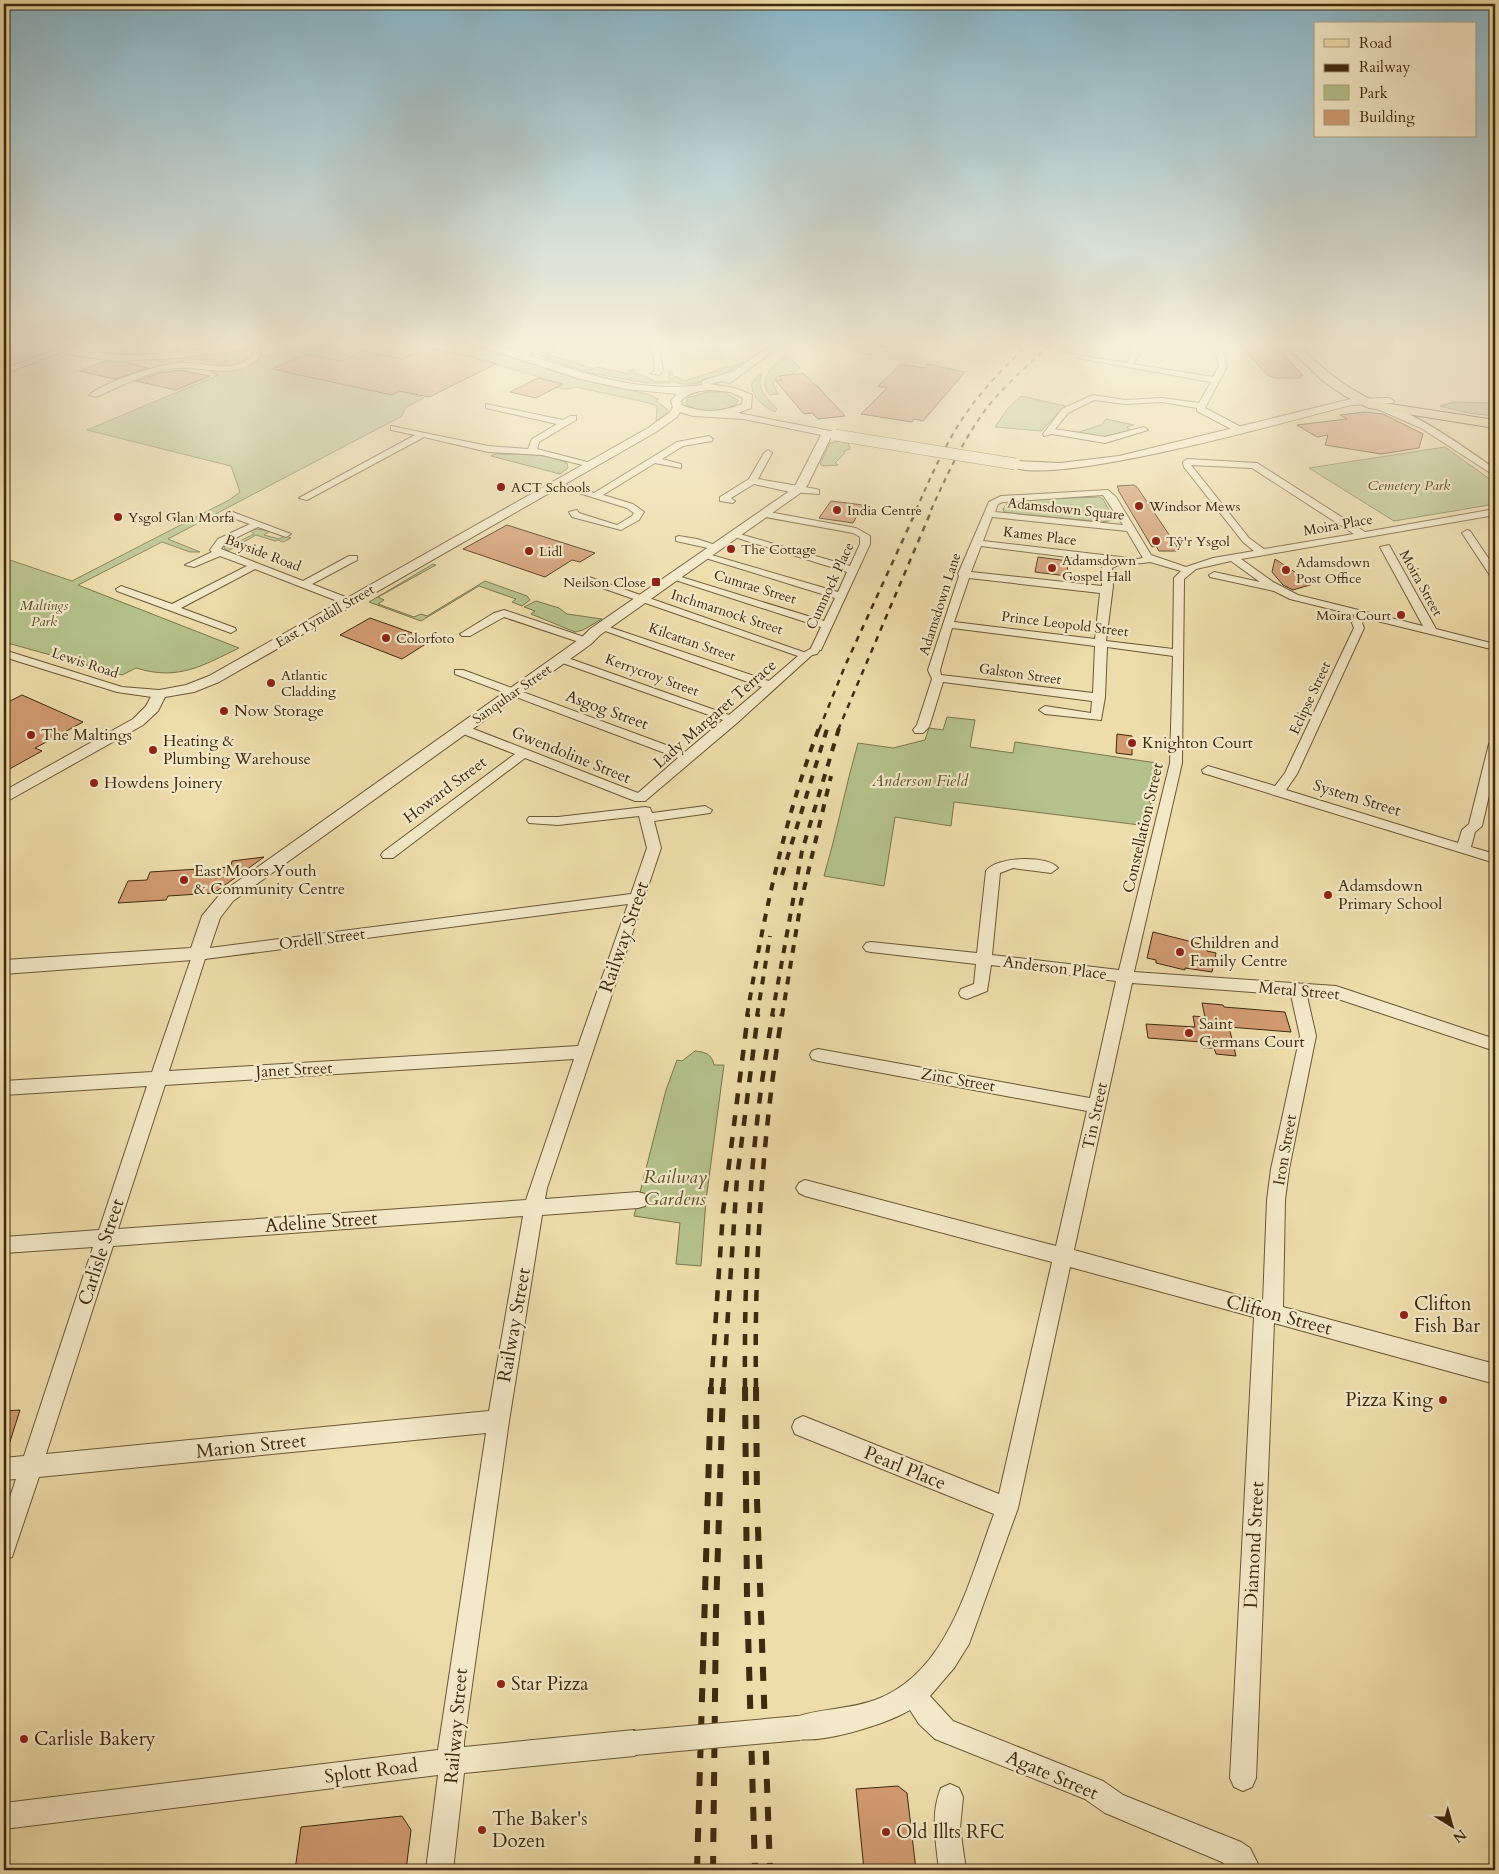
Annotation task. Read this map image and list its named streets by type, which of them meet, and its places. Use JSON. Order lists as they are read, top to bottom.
{
  "streets": {
    "street": [
      "Adamsdown Square",
      "Moira Place",
      "Kames Place",
      "Bayside Road",
      "Moira Street",
      "Cumnock Place",
      "Cumrae Street",
      "Adamsdown Lane",
      "Inchmarnock Street",
      "East Tyndall Street",
      "Prince Leopold Street",
      "Kilcattan Street",
      "Lewis Road",
      "Galston Street",
      "Kerrycroy Street",
      "Sanquhar Street",
      "Eclipse Street",
      "Asgog Street",
      "Lady Margaret Terrace",
      "Gwendoline Street",
      "Howard Street",
      "System Street",
      "Constellation Street",
      "Railway Street",
      "Ordell Street",
      "Anderson Place",
      "Metal Street",
      "Janet Street",
      "Zinc Street",
      "Tin Street",
      "Iron Street",
      "Adeline Street",
      "Carlisle Street",
      "Clifton Street",
      "Marion Street",
      "Pearl Place",
      "Diamond Street",
      "Splott Road",
      "Agate Street"
    ]
  },
  "crossings": [
    ["Adamsdown Square", "Kames Place"],
    ["Adamsdown Square", "Adamsdown Lane"],
    ["Moira Place", "Kames Place"],
    ["Moira Place", "Constellation Street"],
    ["Kames Place", "Adamsdown Lane"],
    ["Kames Place", "Constellation Street"],
    ["Bayside Road", "East Tyndall Street"],
    ["Cumnock Place", "Cumrae Street"],
    ["Cumnock Place", "Sanquhar Street"],
    ["Cumrae Street", "Sanquhar Street"],
    ["Adamsdown Lane", "Prince Leopold Street"],
    ["Adamsdown Lane", "Galston Street"],
    ["Inchmarnock Street", "Sanquhar Street"],
    ["Inchmarnock Street", "Lady Margaret Terrace"],
    ["East Tyndall Street", "Lewis Road"],
    ["Prince Leopold Street", "Constellation Street"],
    ["Kilcattan Street", "Sanquhar Street"],
    ["Kilcattan Street", "Lady Margaret Terrace"],
    ["Kerrycroy Street", "Sanquhar Street"],
    ["Kerrycroy Street", "Lady Margaret Terrace"],
    ["Sanquhar Street", "Asgog Street"],
    ["Sanquhar Street", "Gwendoline Street"],
    ["Sanquhar Street", "Ordell Street"],
    ["Sanquhar Street", "Carlisle Street"],
    ["Eclipse Street", "System Street"],
    ["Asgog Street", "Lady Margaret Terrace"],
    ["Lady Margaret Terrace", "Gwendoline Street"],
    ["Lady Margaret Terrace", "Railway Street"],
    ["Gwendoline Street", "Howard Street"],
    ["Gwendoline Street", "Railway Street"],
    ["Constellation Street", "Anderson Place"],
    ["Constellation Street", "Metal Street"],
    ["Constellation Street", "Tin Street"],
    ["Railway Street", "Ordell Street"],
    ["Railway Street", "Janet Street"],
    ["Railway Street", "Adeline Street"],
    ["Railway Street", "Marion Street"],
    ["Railway Street", "Splott Road"],
    ["Ordell Street", "Carlisle Street"],
    ["Anderson Place", "Metal Street"],
    ["Anderson Place", "Tin Street"],
    ["Metal Street", "Tin Street"],
    ["Metal Street", "Iron Street"],
    ["Janet Street", "Carlisle Street"],
    ["Zinc Street", "Tin Street"],
    ["Tin Street", "Clifton Street"],
    ["Tin Street", "Pearl Place"],
    ["Tin Street", "Splott Road"],
    ["Iron Street", "Clifton Street"],
    ["Iron Street", "Diamond Street"],
    ["Adeline Street", "Carlisle Street"],
    ["Carlisle Street", "Marion Street"],
    ["Clifton Street", "Diamond Street"],
    ["Pearl Place", "Splott Road"],
    ["Splott Road", "Agate Street"]
  ],
  "parks": [
    "Cemetery Park",
    "Maltings Park",
    "Anderson Field",
    "Railway Gardens"
  ],
  "places": {
    "other": [
      "ACT Schools",
      "Windsor Mews",
      "India Centre",
      "Ysgol Glan Morfa",
      "Tŷ'r Ysgol",
      "The Cottage",
      "Lidl",
      "Adamsdown Gospel Hall",
      "Adamsdown Post Office",
      "Moira Court",
      "Colorfoto",
      "Atlantic Cladding",
      "Now Storage",
      "The Maltings",
      "Knighton Court",
      "Heating & Plumbing Warehouse",
      "Howdens Joinery",
      "East Moors Youth & Community Centre",
      "Adamsdown Primary School",
      "Children and Family Centre",
      "Saint Germans Court",
      "Clifton Fish Bar",
      "Pizza King",
      "Star Pizza",
      "Carlisle Bakery",
      "The Baker's Dozen",
      "Old Illts RFC"
    ],
    "transit": ["Neilson Close"]
  },
  "legend": [
    "Road",
    "Railway",
    "Park",
    "Building"
  ],
  "north": "bottom right"
}
